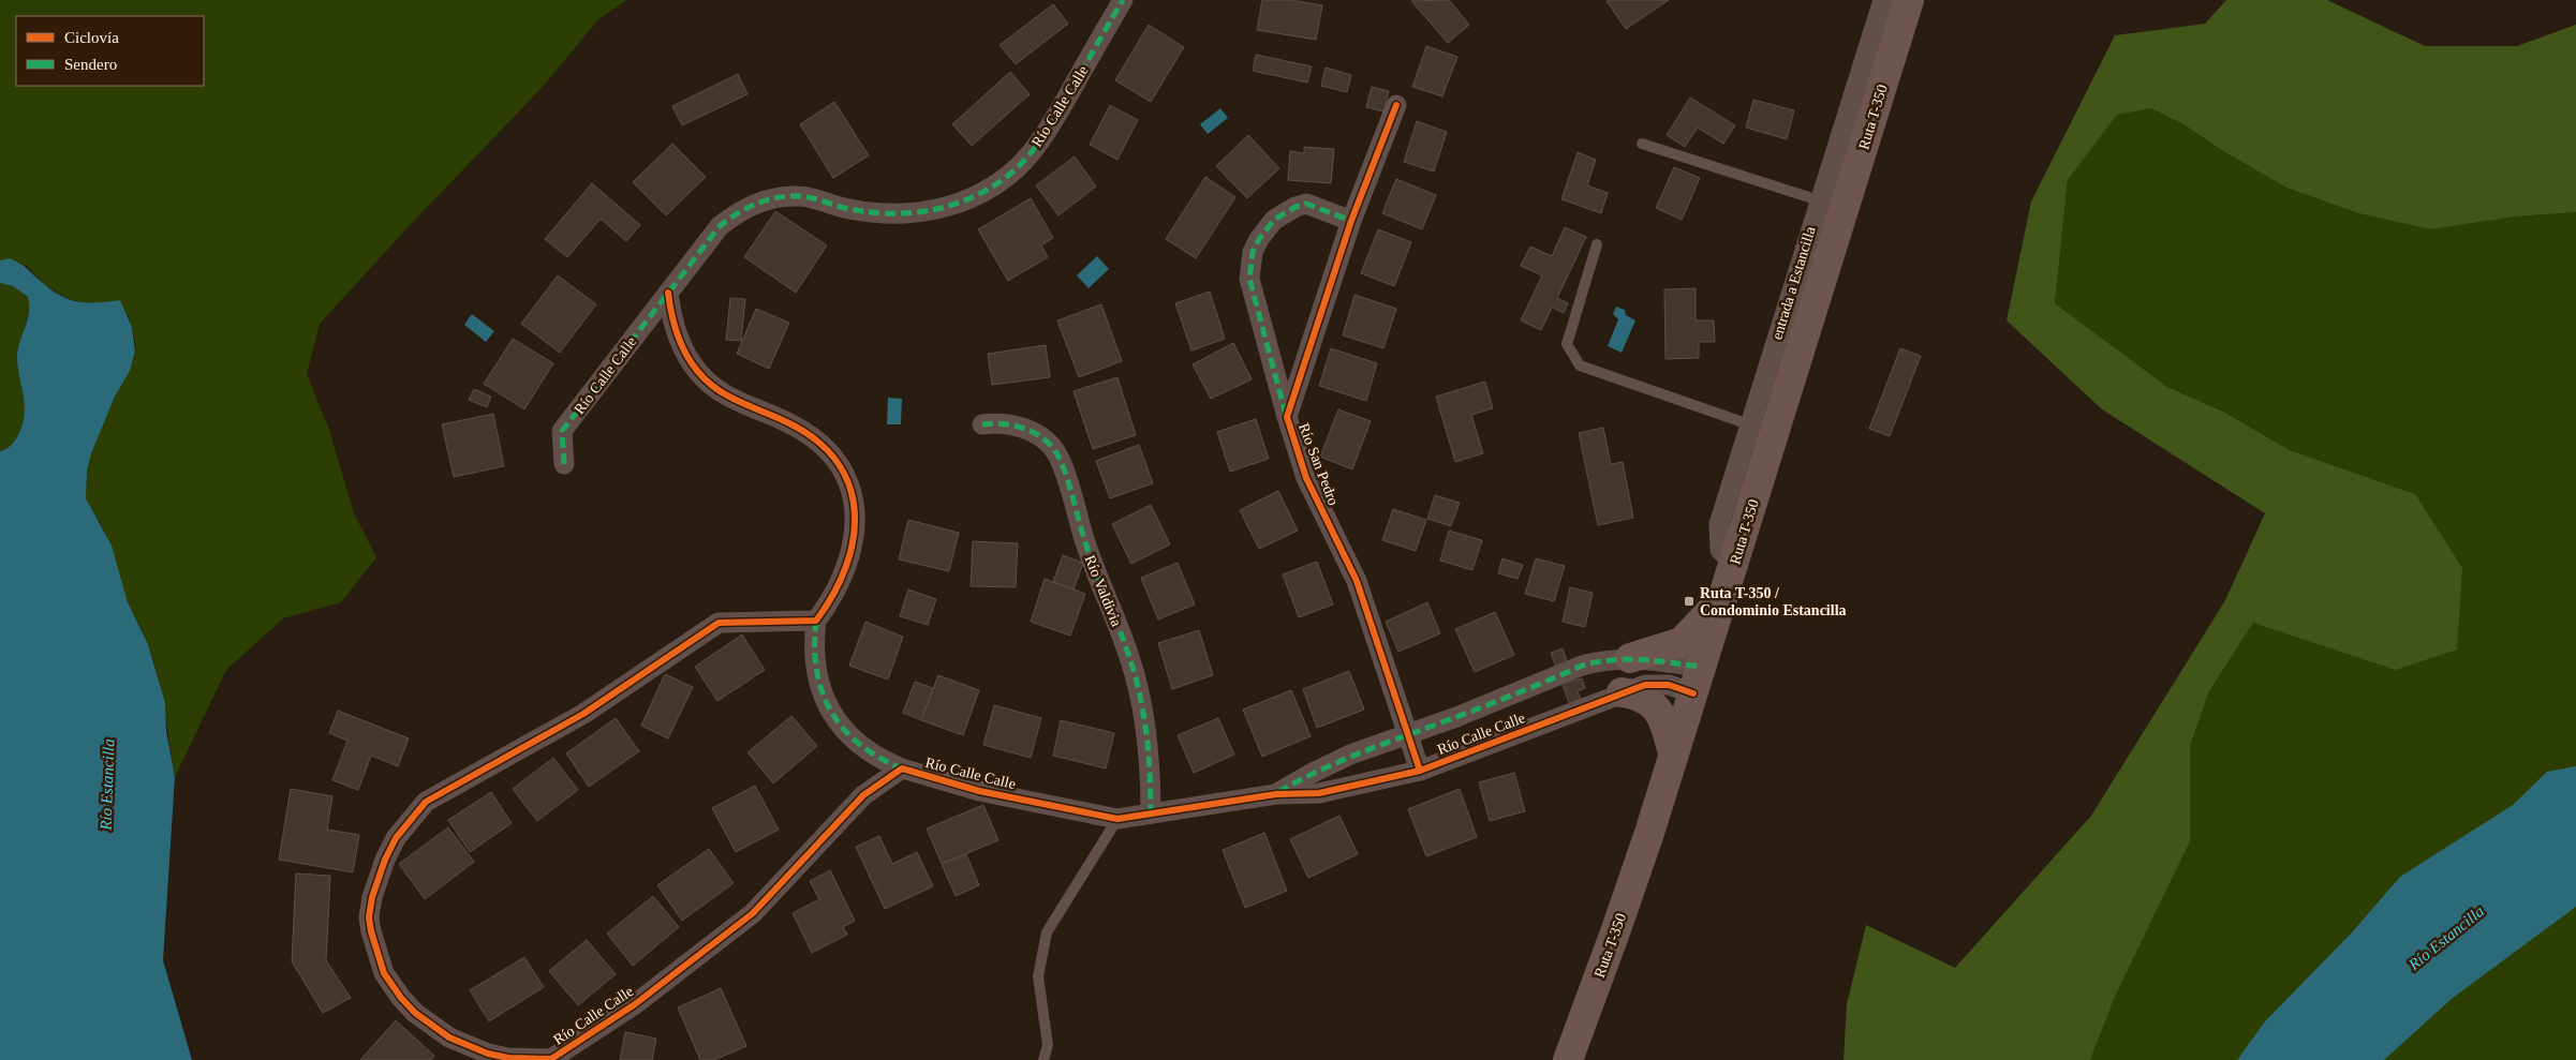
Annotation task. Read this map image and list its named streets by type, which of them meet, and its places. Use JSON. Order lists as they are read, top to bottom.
{
  "streets": {
    "main road": ["Ruta T-350"],
    "street": [
      "Río Calle Calle",
      "entrada a Estancilla",
      "Río San Pedro",
      "Río Valdivia"
    ]
  },
  "crossings": [
    ["Río Calle Calle", "Ruta T-350"],
    ["Río Calle Calle", "Río San Pedro"],
    ["Río Calle Calle", "Río Valdivia"],
    ["Ruta T-350", "entrada a Estancilla"]
  ],
  "water": ["Río Estancilla"],
  "places": {
    "transit": ["Ruta T-350 / Condominio Estancilla"]
  },
  "legend": ["Ciclovía", "Sendero"]
}
